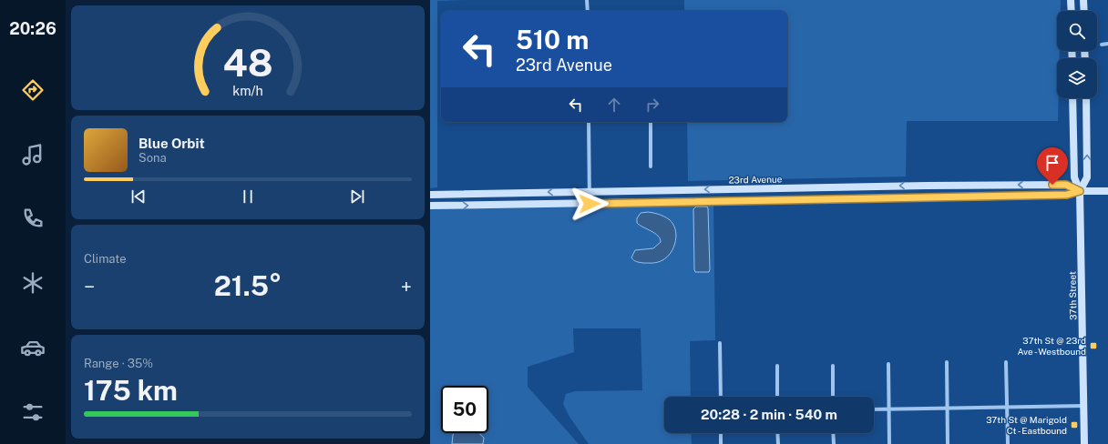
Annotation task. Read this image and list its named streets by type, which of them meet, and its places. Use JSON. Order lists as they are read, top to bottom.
{
  "streets": {
    "main road": ["23rd Avenue", "37th Street"]
  },
  "crossings": [
    ["23rd Avenue", "37th Street"]
  ],
  "places": {
    "transit": ["37th St @ 23rd Ave - Westbound", "37th St @ Marigold Ct - Eastbound"]
  },
  "page": {
    "tabs": "20:26",
    "turn": ["510 m", "23rd Avenue"],
    "song": ["Blue Orbit", "Sona"],
    "tile": [
      "Climate",
      ["Range · 35%", "175 km"]
    ],
    "heat": ["−", "21.5°", "+"],
    "limit": "50",
    "trip": "20:28 · 2 min · 540 m",
    "gauge": ["48", "km/h"]
  }
}
